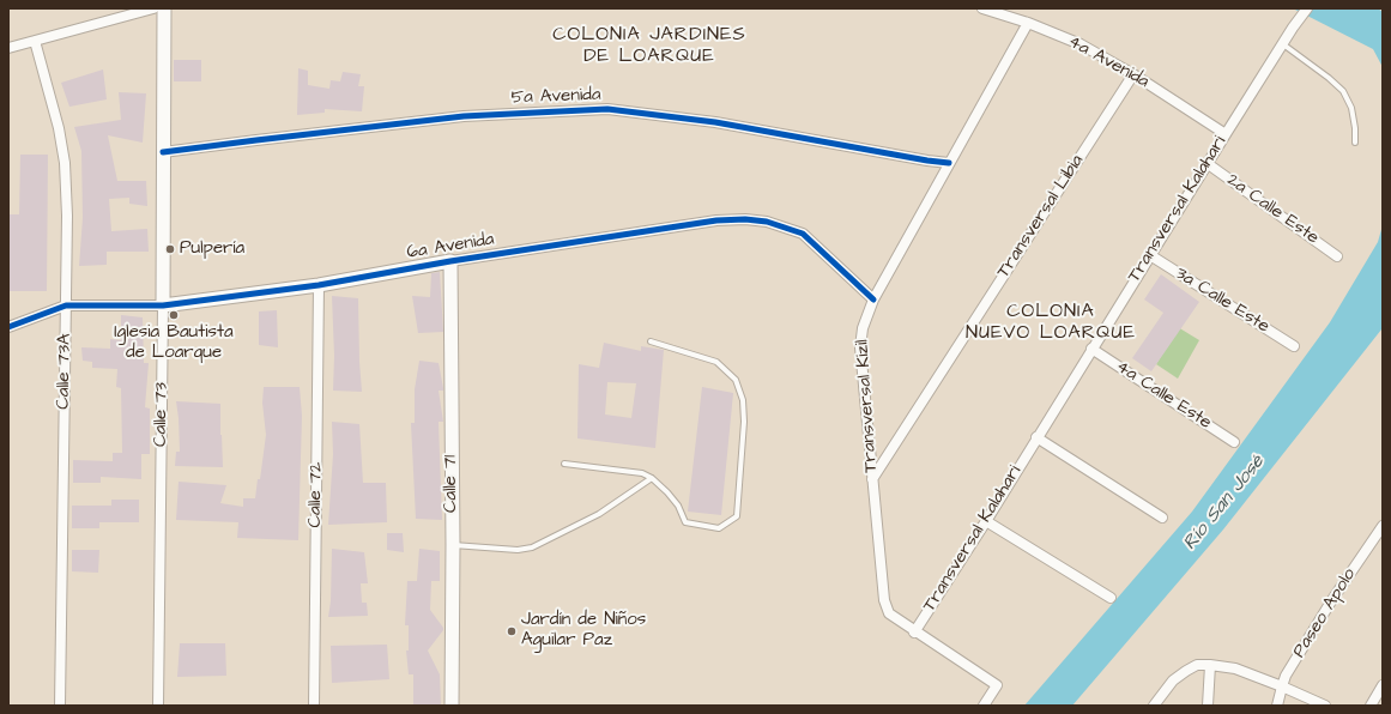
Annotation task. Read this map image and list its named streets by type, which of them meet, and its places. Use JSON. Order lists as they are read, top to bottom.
{
  "streets": {
    "street": [
      "4a Avenida",
      "5a Avenida",
      "Transversal Kalahari",
      "2a Calle Este",
      "Transversal Libia",
      "6a Avenida",
      "3a Calle Este",
      "Calle 73A",
      "4a Calle Este",
      "Transversal Kizil",
      "Calle 73",
      "Calle 71",
      "Calle 72",
      "Paseo Apolo"
    ]
  },
  "crossings": [
    ["4a Avenida", "Transversal Kalahari"],
    ["4a Avenida", "Transversal Libia"],
    ["4a Avenida", "Transversal Kizil"],
    ["5a Avenida", "Transversal Kizil"],
    ["5a Avenida", "Calle 73"],
    ["Transversal Kalahari", "2a Calle Este"],
    ["Transversal Kalahari", "3a Calle Este"],
    ["Transversal Kalahari", "4a Calle Este"],
    ["Transversal Kalahari", "Transversal Kizil"],
    ["Transversal Libia", "Transversal Kizil"],
    ["6a Avenida", "Calle 73A"],
    ["6a Avenida", "Transversal Kizil"],
    ["6a Avenida", "Calle 73"],
    ["6a Avenida", "Calle 71"],
    ["6a Avenida", "Calle 72"]
  ],
  "districts": ["COLONIA JARDINES DE LOARQUE", "COLONIA NUEVO LOARQUE"],
  "water": ["Río San José"],
  "places": ["Pulpería", "Iglesia Bautista de Loarque", "Jardín de Niños Aguilar Paz"]
}
